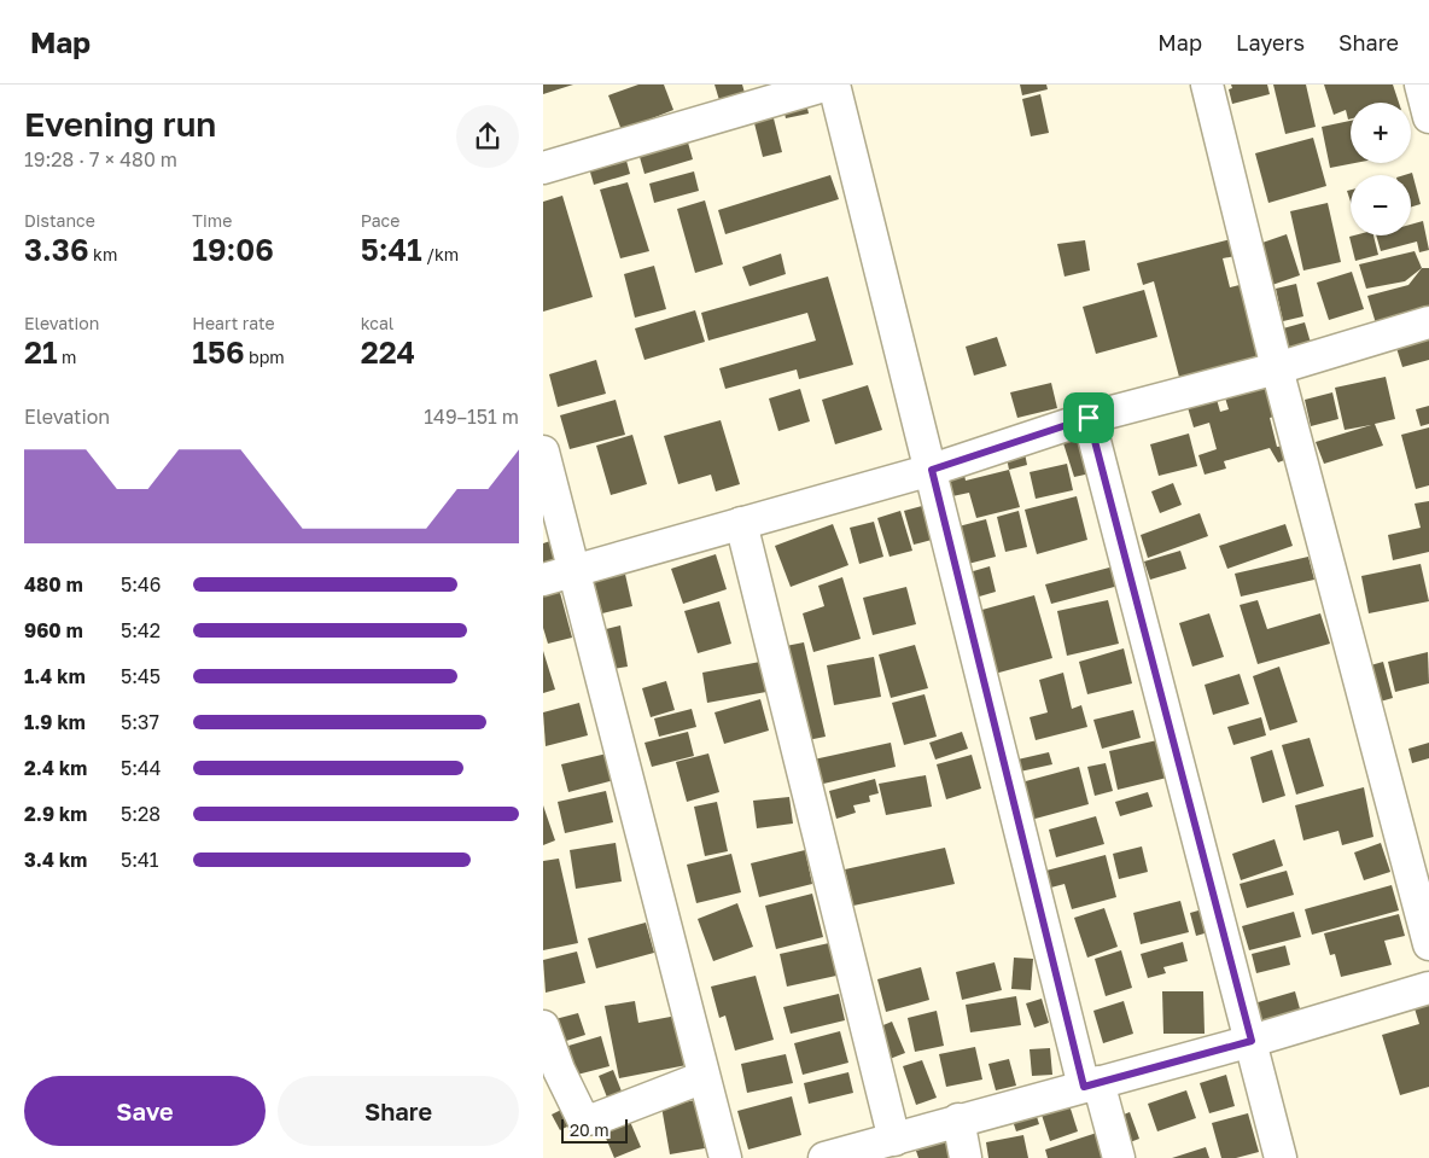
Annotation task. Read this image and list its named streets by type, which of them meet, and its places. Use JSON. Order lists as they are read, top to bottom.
{
  "scale_bar": "20 m",
  "page": {
    "header": "Map",
    "nav": ["Map", "Layers", "Share"],
    "heading": ["Evening run", "19:28 · 7 × 480 m"],
    "map_buttons": ["+", "−"],
    "stats": [
      ["Distance", "3.36 km"],
      ["Time", "19:06"],
      ["Pace", "5:41 /km"],
      ["Elevation", "21 m"],
      ["Heart rate", "156 bpm"],
      ["kcal", "224"]
    ],
    "chart": ["Elevation", "149–151 m"],
    "list": [
      {
        "name": "480 m",
        "note": "5:46"
      },
      {
        "name": "960 m",
        "note": "5:42"
      },
      {
        "name": "1.4 km",
        "note": "5:45"
      },
      {
        "name": "1.9 km",
        "note": "5:37"
      },
      {
        "name": "2.4 km",
        "note": "5:44"
      },
      {
        "name": "2.9 km",
        "note": "5:28"
      },
      {
        "name": "3.4 km",
        "note": "5:41"
      }
    ],
    "buttons": ["Save", "Share"],
    "scale": "20 m"
  }
}
